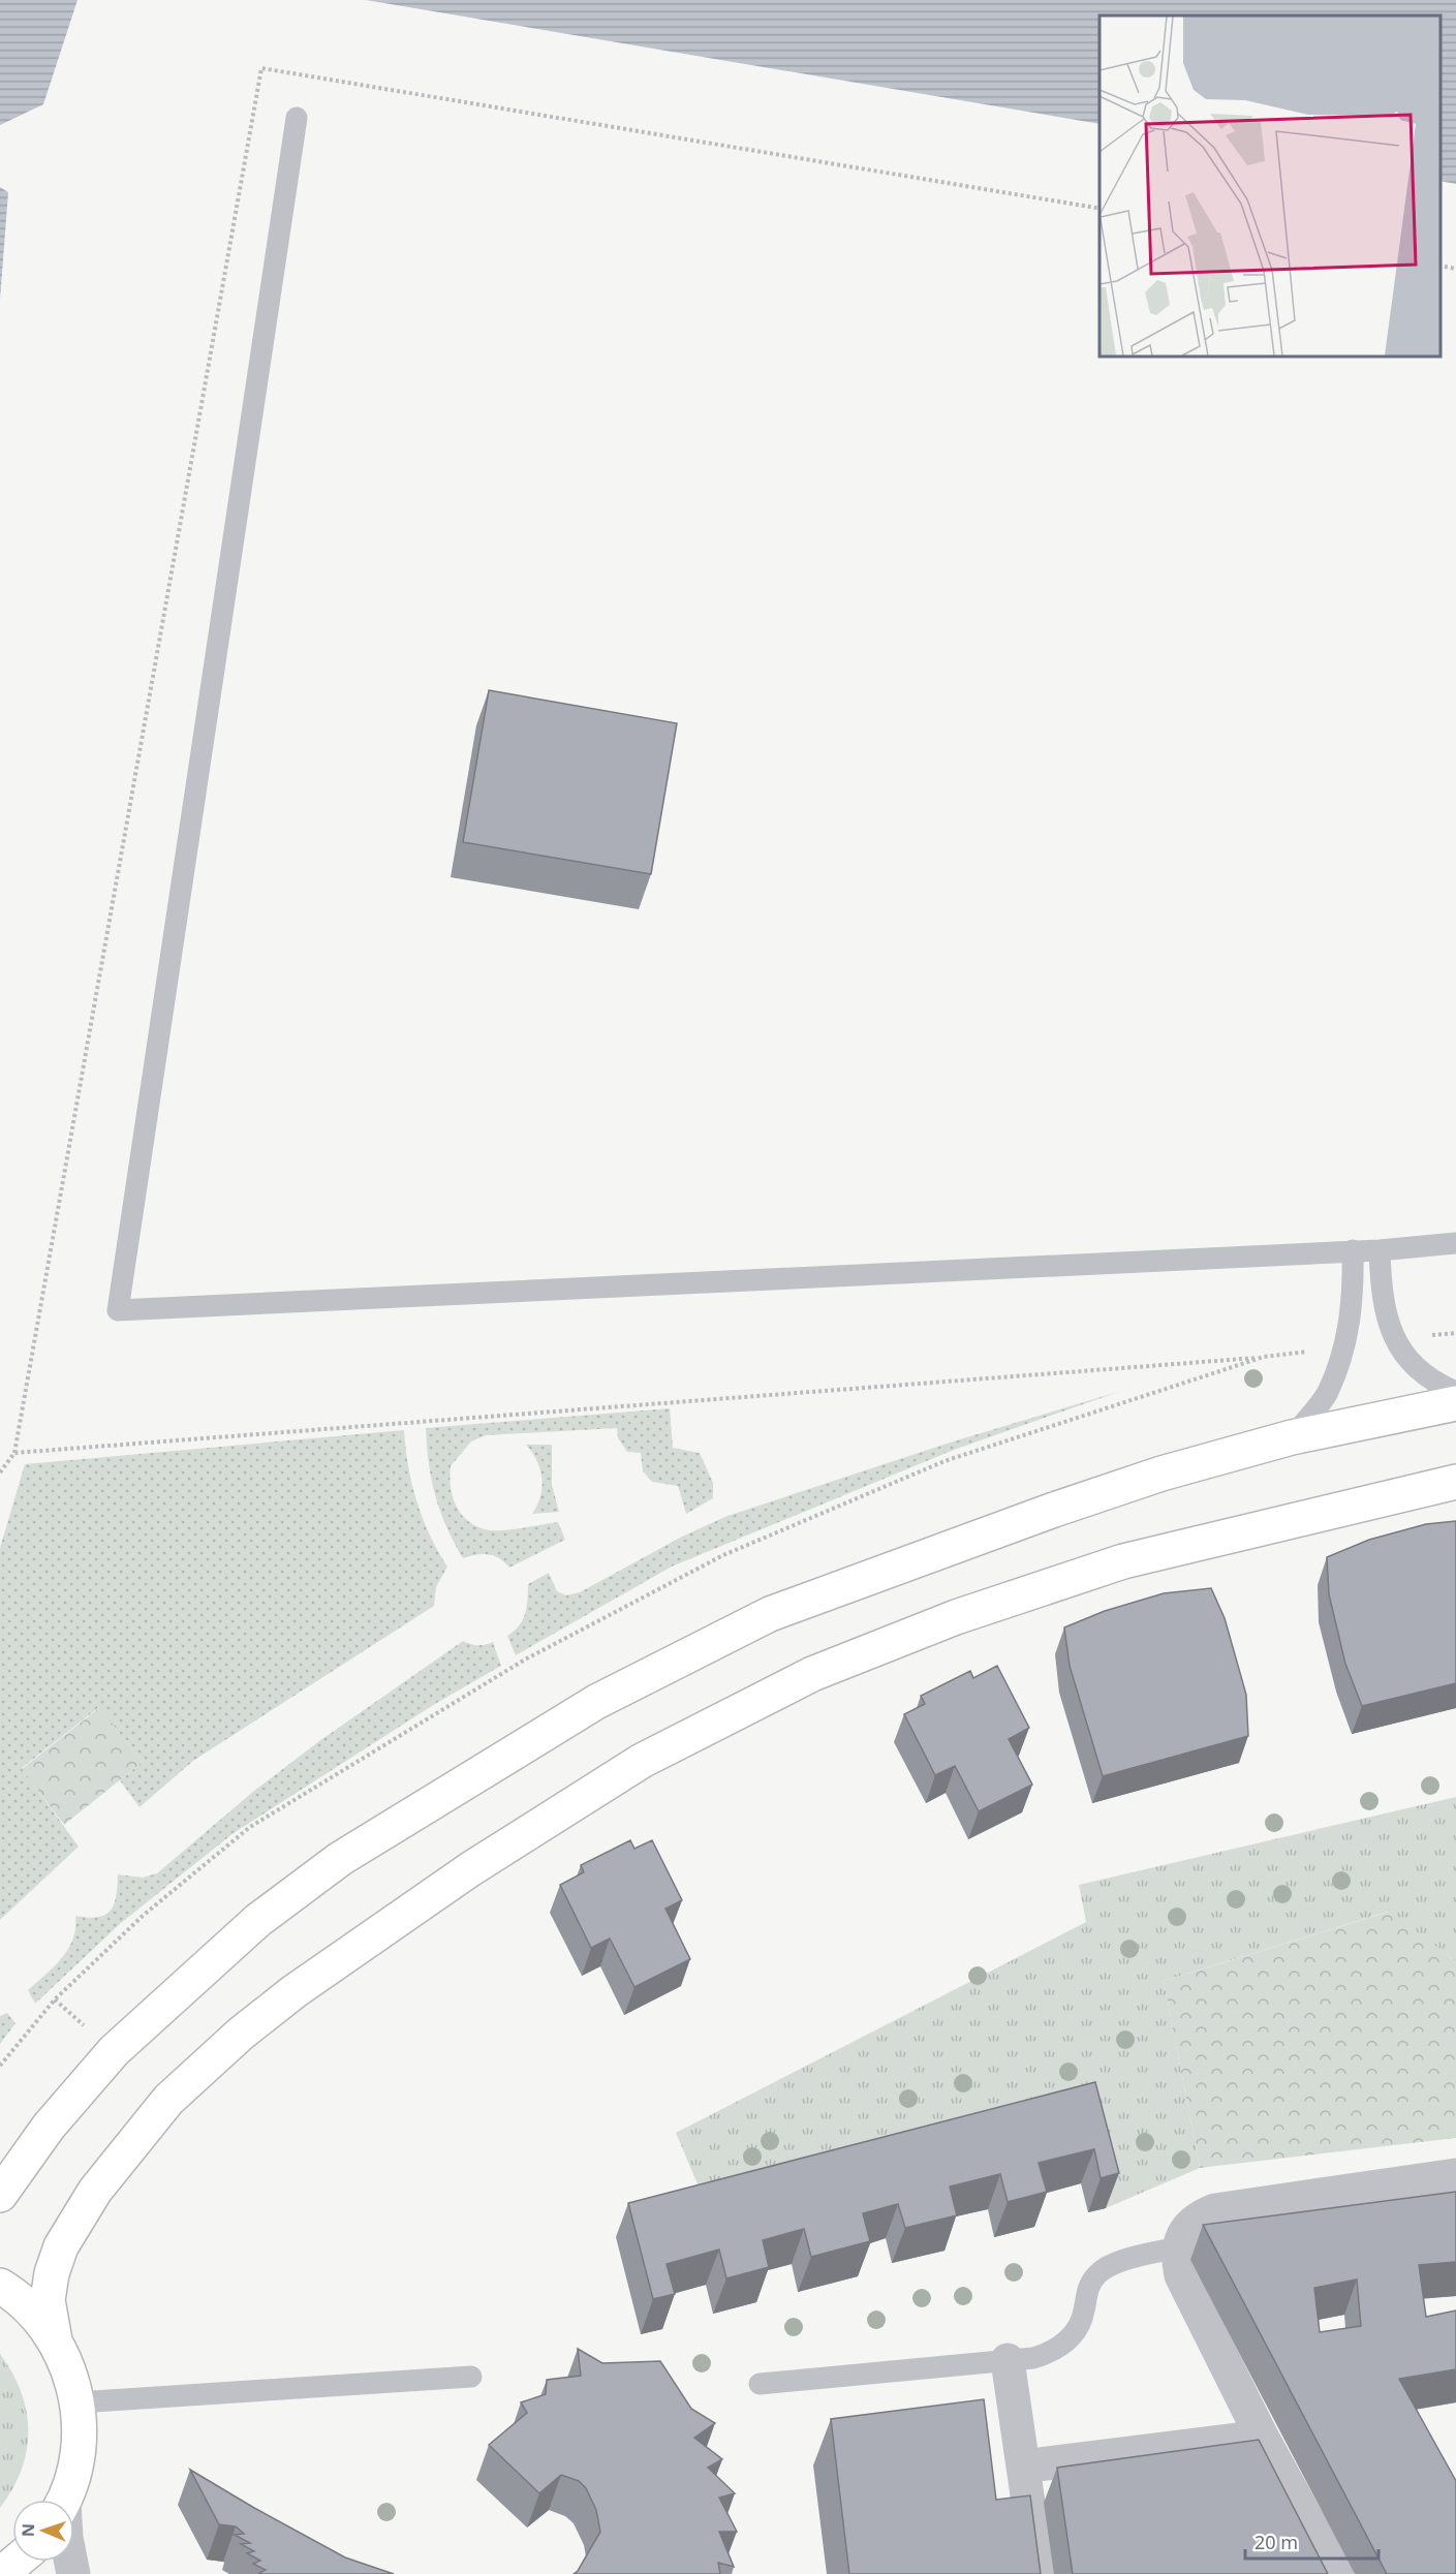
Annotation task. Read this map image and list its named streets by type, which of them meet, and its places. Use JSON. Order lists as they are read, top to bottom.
{
  "scale_bar": "20 m",
  "north": "left"
}
